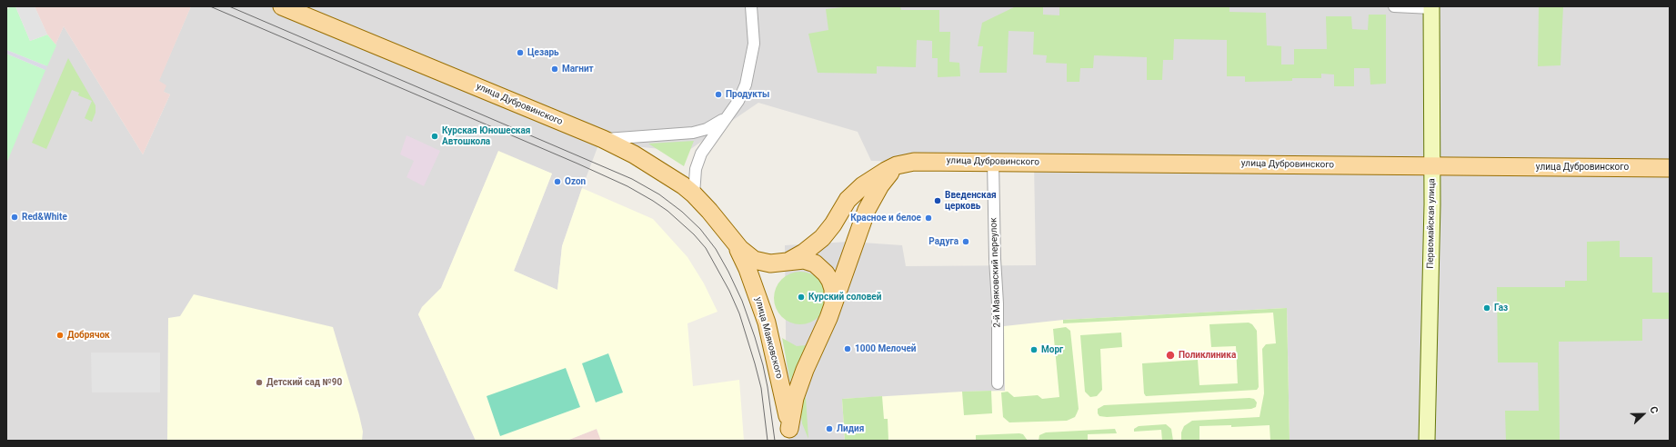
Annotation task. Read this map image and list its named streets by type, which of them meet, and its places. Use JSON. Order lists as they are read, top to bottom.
{
  "streets": {
    "main road": ["улица Дубровинского", "улица Маяковского"],
    "street": ["Первомайская улица", "2-й Маяковский переулок"]
  },
  "crossings": [
    ["улица Дубровинского", "Первомайская улица"],
    ["улица Дубровинского", "2-й Маяковский переулок"],
    ["улица Дубровинского", "улица Маяковского"]
  ],
  "places": [
    "Цезарь",
    "Магнит",
    "Продукты",
    "Курская Юношеская Автошкола",
    "Ozon",
    "Введенская церковь",
    "Red&White",
    "Красное и белое",
    "Радуга",
    "Курский соловей",
    "Газ",
    "Добрячок",
    "1000 Мелочей",
    "Морг",
    "Поликлиника",
    "Детский сад №90",
    "Лидия"
  ],
  "north": "right"
}
